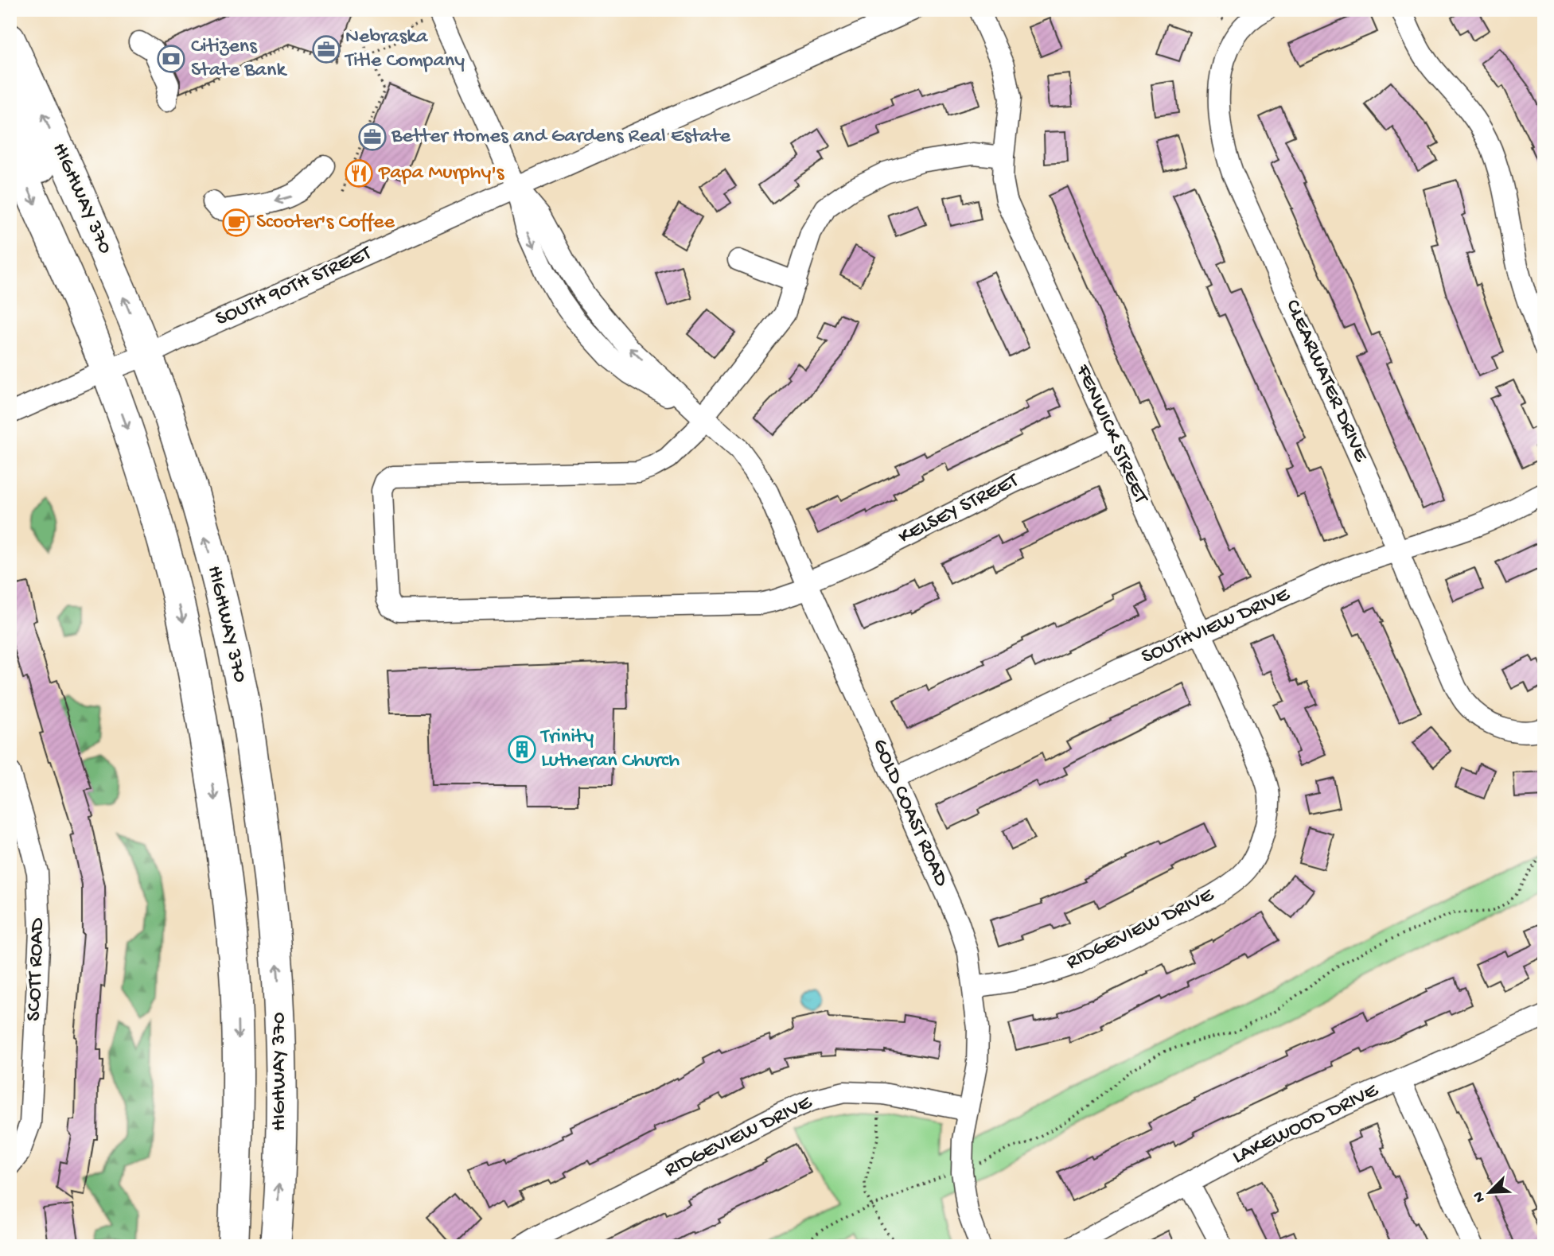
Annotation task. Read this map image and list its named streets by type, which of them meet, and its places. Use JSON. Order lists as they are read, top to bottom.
{
  "streets": {
    "highway": ["HIGHWAY 370"],
    "street": [
      "SOUTH 90TH STREET",
      "CLEARWATER DRIVE",
      "FENWICK STREET",
      "KELSEY STREET",
      "SOUTHVIEW DRIVE",
      "GOLD COAST ROAD",
      "RIDGEVIEW DRIVE",
      "SCOTT ROAD",
      "LAKEWOOD DRIVE"
    ]
  },
  "crossings": [
    ["HIGHWAY 370", "SOUTH 90TH STREET"],
    ["SOUTH 90TH STREET", "GOLD COAST ROAD"],
    ["CLEARWATER DRIVE", "SOUTHVIEW DRIVE"],
    ["FENWICK STREET", "KELSEY STREET"],
    ["FENWICK STREET", "SOUTHVIEW DRIVE"],
    ["FENWICK STREET", "RIDGEVIEW DRIVE"],
    ["KELSEY STREET", "GOLD COAST ROAD"],
    ["SOUTHVIEW DRIVE", "GOLD COAST ROAD"],
    ["GOLD COAST ROAD", "RIDGEVIEW DRIVE"]
  ],
  "places": {
    "office": ["Nebraska Title Company", "Better Homes and Gardens Real Estate"],
    "bank": ["Citizens State Bank"],
    "restaurant": ["Papa Murphy's"],
    "cafe": ["Scooter's Coffee"],
    "building": ["Trinity Lutheran Church"]
  },
  "north": "bottom left"
}
